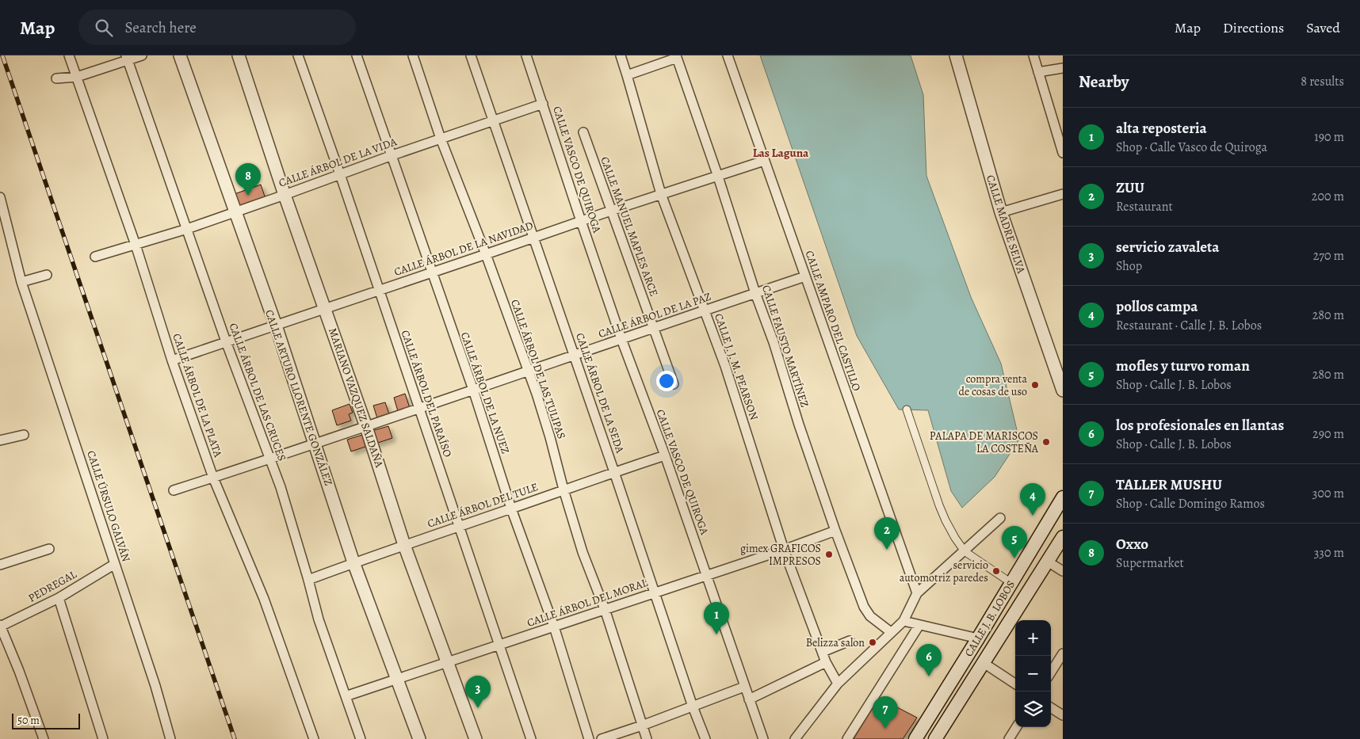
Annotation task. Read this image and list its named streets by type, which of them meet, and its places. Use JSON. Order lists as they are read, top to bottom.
{
  "streets": {
    "main road": ["CALLE J. B. LOBOS"],
    "street": [
      "CALLE ÁRBOL DE LA VIDA",
      "CALLE VASCO DE QUIROGA",
      "CALLE MADRE SELVA",
      "CALLE MANUEL MAPLES ARCE",
      "CALLE ÁRBOL DE LA NAVIDAD",
      "CALLE ÁRBOL DE LA PAZ",
      "CALLE AMPARO DEL CASTILLO",
      "CALLE FAUSTO MARTÍNEZ",
      "CALLE J. J. M. PEARSON",
      "CALLE ÁRBOL DE LAS TULIPAS",
      "CALLE ÁRBOL DE LAS CRUCES",
      "CALLE ÁRBOL DE LA NUEZ",
      "CALLE ÁRBOL DE LA SEDA",
      "CALLE ÁRBOL DEL PARAÍSO",
      "CALLE ÁRBOL DE LA PLATA",
      "CALLE ARTURO LLORENTE GONZÁLEZ",
      "MARIANO VAZQUEZ SALDAÑA",
      "CALLE ÁRBOL DEL TULE",
      "CALLE ÚRSULO GALVÁN",
      "PEDREGAL",
      "CALLE ÁRBOL DEL MORAL"
    ]
  },
  "crossings": [
    ["CALLE ÁRBOL DE LA VIDA", "CALLE VASCO DE QUIROGA"],
    ["CALLE ÁRBOL DE LA VIDA", "CALLE ÁRBOL DE LAS TULIPAS"],
    ["CALLE ÁRBOL DE LA VIDA", "CALLE ÁRBOL DE LAS CRUCES"],
    ["CALLE ÁRBOL DE LA VIDA", "CALLE ÁRBOL DE LA NUEZ"],
    ["CALLE ÁRBOL DE LA VIDA", "CALLE ÁRBOL DE LA SEDA"],
    ["CALLE ÁRBOL DE LA VIDA", "CALLE ÁRBOL DEL PARAÍSO"],
    ["CALLE ÁRBOL DE LA VIDA", "CALLE ÁRBOL DE LA PLATA"],
    ["CALLE ÁRBOL DE LA VIDA", "CALLE ARTURO LLORENTE GONZÁLEZ"],
    ["CALLE ÁRBOL DE LA VIDA", "MARIANO VAZQUEZ SALDAÑA"],
    ["CALLE VASCO DE QUIROGA", "CALLE ÁRBOL DE LA NAVIDAD"],
    ["CALLE VASCO DE QUIROGA", "CALLE ÁRBOL DE LA PAZ"],
    ["CALLE VASCO DE QUIROGA", "CALLE ÁRBOL DEL TULE"],
    ["CALLE VASCO DE QUIROGA", "CALLE ÁRBOL DEL MORAL"],
    ["CALLE MANUEL MAPLES ARCE", "CALLE ÁRBOL DE LA NAVIDAD"],
    ["CALLE MANUEL MAPLES ARCE", "CALLE ÁRBOL DE LA PAZ"],
    ["CALLE ÁRBOL DE LA NAVIDAD", "CALLE AMPARO DEL CASTILLO"],
    ["CALLE ÁRBOL DE LA NAVIDAD", "CALLE FAUSTO MARTÍNEZ"],
    ["CALLE ÁRBOL DE LA NAVIDAD", "CALLE J. J. M. PEARSON"],
    ["CALLE ÁRBOL DE LA NAVIDAD", "CALLE ÁRBOL DE LAS TULIPAS"],
    ["CALLE ÁRBOL DE LA NAVIDAD", "CALLE ÁRBOL DE LAS CRUCES"],
    ["CALLE ÁRBOL DE LA NAVIDAD", "CALLE ÁRBOL DE LA NUEZ"],
    ["CALLE ÁRBOL DE LA NAVIDAD", "CALLE ÁRBOL DE LA SEDA"],
    ["CALLE ÁRBOL DE LA NAVIDAD", "CALLE ÁRBOL DEL PARAÍSO"],
    ["CALLE ÁRBOL DE LA NAVIDAD", "CALLE ÁRBOL DE LA PLATA"],
    ["CALLE ÁRBOL DE LA NAVIDAD", "CALLE ARTURO LLORENTE GONZÁLEZ"],
    ["CALLE ÁRBOL DE LA NAVIDAD", "MARIANO VAZQUEZ SALDAÑA"],
    ["CALLE ÁRBOL DE LA PAZ", "CALLE AMPARO DEL CASTILLO"],
    ["CALLE ÁRBOL DE LA PAZ", "CALLE FAUSTO MARTÍNEZ"],
    ["CALLE ÁRBOL DE LA PAZ", "CALLE J. J. M. PEARSON"],
    ["CALLE ÁRBOL DE LA PAZ", "CALLE ÁRBOL DE LAS TULIPAS"],
    ["CALLE ÁRBOL DE LA PAZ", "CALLE ÁRBOL DE LAS CRUCES"],
    ["CALLE ÁRBOL DE LA PAZ", "CALLE ÁRBOL DE LA NUEZ"],
    ["CALLE ÁRBOL DE LA PAZ", "CALLE ÁRBOL DE LA SEDA"],
    ["CALLE ÁRBOL DE LA PAZ", "CALLE ÁRBOL DEL PARAÍSO"],
    ["CALLE ÁRBOL DE LA PAZ", "CALLE ÁRBOL DE LA PLATA"],
    ["CALLE ÁRBOL DE LA PAZ", "CALLE ARTURO LLORENTE GONZÁLEZ"],
    ["CALLE ÁRBOL DE LA PAZ", "MARIANO VAZQUEZ SALDAÑA"],
    ["CALLE FAUSTO MARTÍNEZ", "CALLE ÁRBOL DEL MORAL"],
    ["CALLE J. J. M. PEARSON", "CALLE ÁRBOL DEL MORAL"],
    ["CALLE ÁRBOL DE LAS TULIPAS", "CALLE ÁRBOL DEL TULE"],
    ["CALLE ÁRBOL DE LAS TULIPAS", "CALLE ÁRBOL DEL MORAL"],
    ["CALLE ÁRBOL DE LAS CRUCES", "CALLE ÁRBOL DEL TULE"],
    ["CALLE ÁRBOL DE LAS CRUCES", "CALLE ÁRBOL DEL MORAL"],
    ["CALLE ÁRBOL DE LA NUEZ", "CALLE ÁRBOL DEL TULE"],
    ["CALLE ÁRBOL DE LA NUEZ", "CALLE ÁRBOL DEL MORAL"],
    ["CALLE ÁRBOL DE LA SEDA", "CALLE ÁRBOL DEL TULE"],
    ["CALLE ÁRBOL DE LA SEDA", "CALLE ÁRBOL DEL MORAL"],
    ["CALLE ÁRBOL DEL PARAÍSO", "CALLE ÁRBOL DEL TULE"],
    ["CALLE ÁRBOL DEL PARAÍSO", "CALLE ÁRBOL DEL MORAL"],
    ["CALLE ARTURO LLORENTE GONZÁLEZ", "CALLE ÁRBOL DEL TULE"],
    ["CALLE ARTURO LLORENTE GONZÁLEZ", "CALLE ÁRBOL DEL MORAL"],
    ["MARIANO VAZQUEZ SALDAÑA", "CALLE ÁRBOL DEL TULE"],
    ["MARIANO VAZQUEZ SALDAÑA", "CALLE ÁRBOL DEL MORAL"],
    ["CALLE ÚRSULO GALVÁN", "PEDREGAL"]
  ],
  "districts": ["Las Laguna"],
  "places": [
    "compra venta de cosas de uso",
    "PALAPA DE MARISCOS LA COSTEÑA",
    "gimex GRAFICOS IMPRESOS",
    "servicio automotriz paredes",
    "Belizza salon"
  ],
  "scale_bar": "50 m",
  "page": {
    "header": "Map",
    "search": "Search here",
    "nav": ["Map", "Directions", "Saved"],
    "heading": ["Nearby", "8 results"],
    "list": [
      {
        "mark": "1",
        "name": "alta reposteria",
        "note": "Shop · Calle Vasco de Quiroga",
        "value": "190 m"
      },
      {
        "mark": "2",
        "name": "ZUU",
        "note": "Restaurant",
        "value": "200 m"
      },
      {
        "mark": "3",
        "name": "servicio zavaleta",
        "note": "Shop",
        "value": "270 m"
      },
      {
        "mark": "4",
        "name": "pollos campa",
        "note": "Restaurant · Calle J. B. Lobos",
        "value": "280 m"
      },
      {
        "mark": "5",
        "name": "mofles y turvo roman",
        "note": "Shop · Calle J. B. Lobos",
        "value": "280 m"
      },
      {
        "mark": "6",
        "name": "los profesionales en llantas",
        "note": "Shop · Calle J. B. Lobos",
        "value": "290 m"
      },
      {
        "mark": "7",
        "name": "TALLER MUSHU",
        "note": "Shop · Calle Domingo Ramos",
        "value": "300 m"
      },
      {
        "mark": "8",
        "name": "Oxxo",
        "note": "Supermarket",
        "value": "330 m"
      }
    ],
    "pins": [
      "8",
      "4",
      "2",
      "5",
      "1",
      "6",
      "3",
      "7"
    ],
    "map_buttons": ["+", "−"],
    "scale": "50 m"
  }
}
